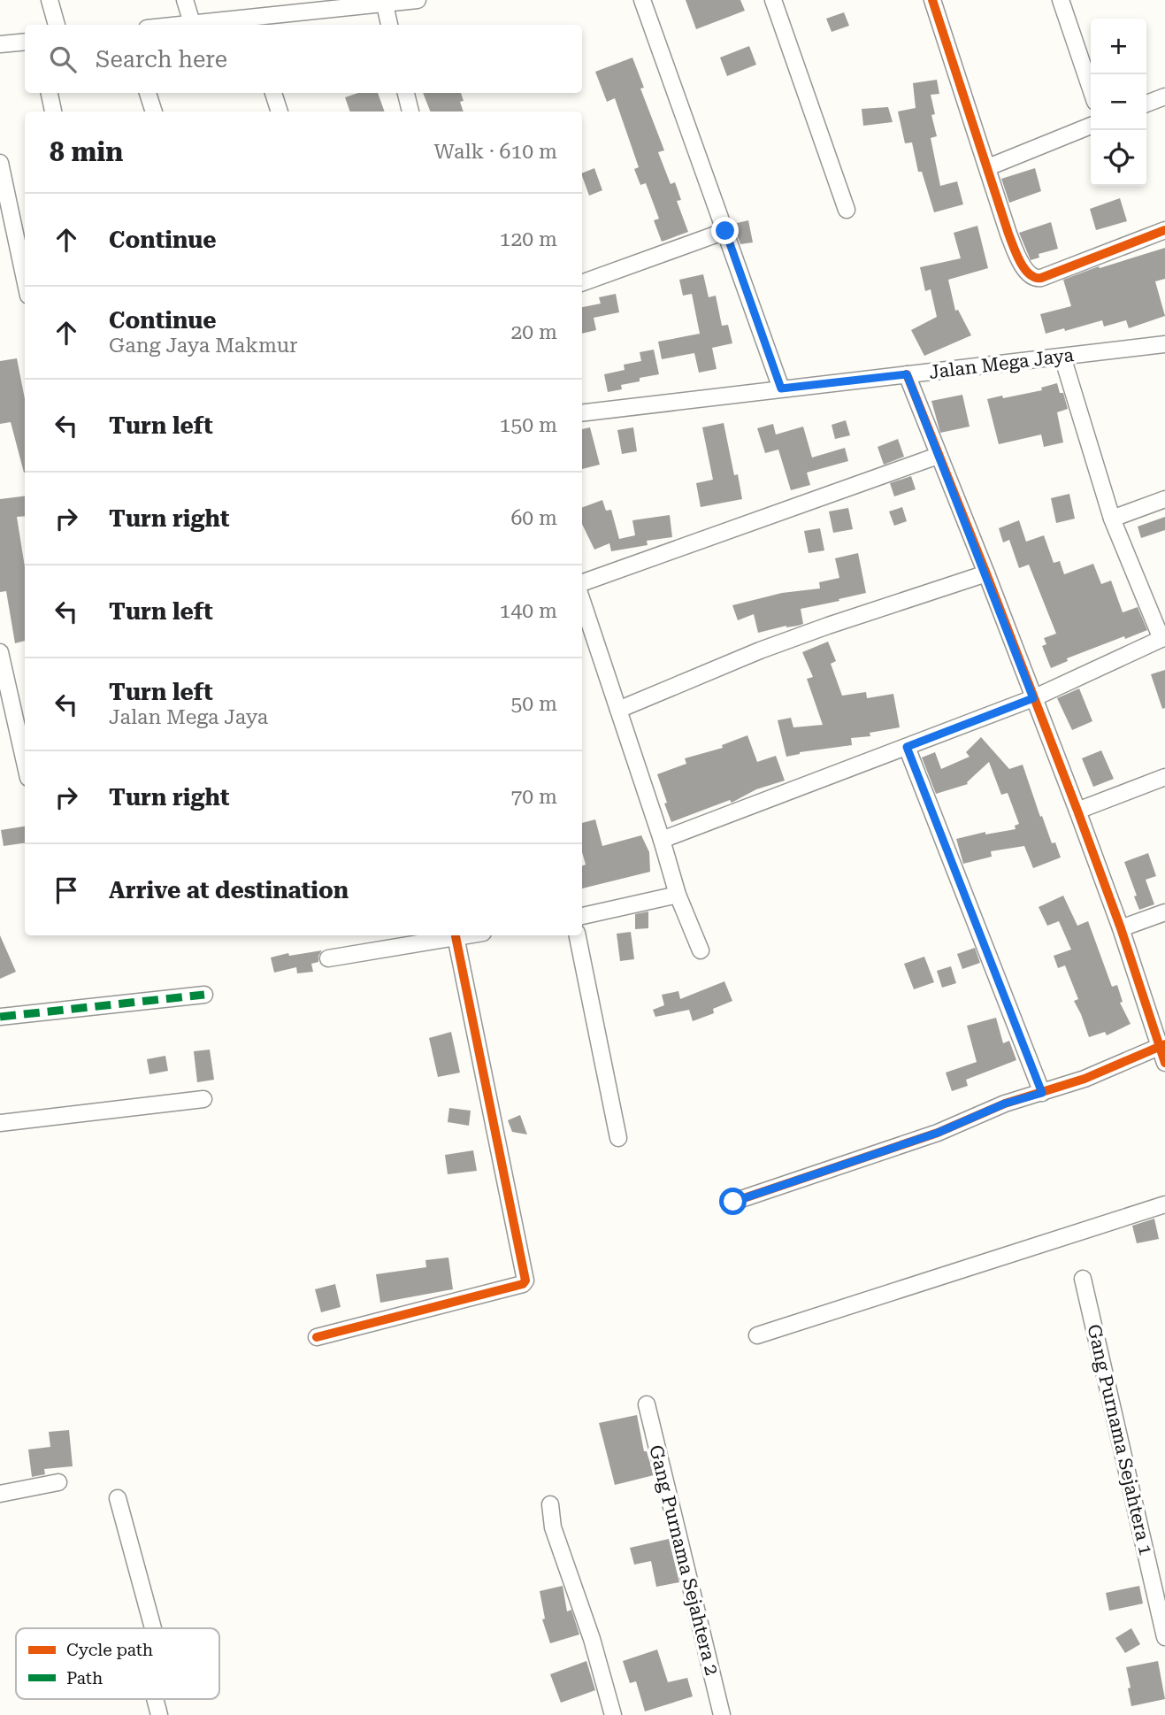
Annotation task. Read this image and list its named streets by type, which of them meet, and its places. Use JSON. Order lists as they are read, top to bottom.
{
  "streets": {
    "street": ["Jalan Mega Jaya", "Gang Purnama Sejahtera 1", "Gang Purnama Sejahtera 2"]
  },
  "legend": ["Cycle path", "Path"],
  "page": {
    "map_buttons": ["+", "−"],
    "search": "Search here",
    "heading": ["8 min", "Walk · 610 m"],
    "list": [
      ["Continue", "120 m"],
      ["Continue", "Gang Jaya Makmur", "20 m"],
      ["Turn left", "150 m"],
      ["Turn right", "60 m"],
      ["Turn left", "140 m"],
      ["Turn left", "Jalan Mega Jaya", "50 m"],
      ["Turn right", "70 m"],
      "Arrive at destination"
    ]
  }
}
